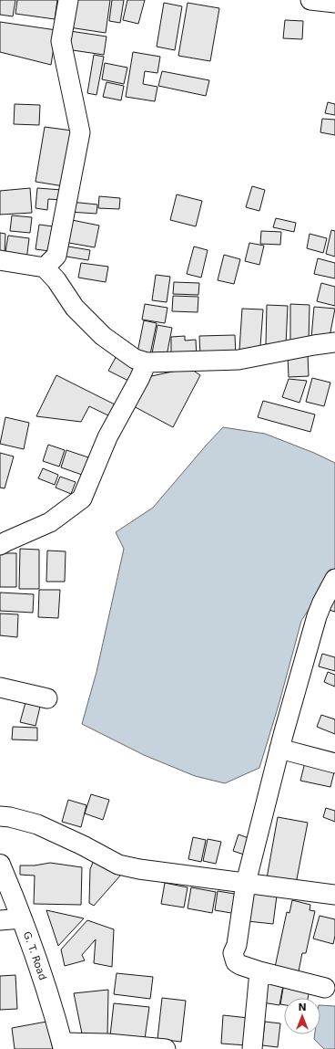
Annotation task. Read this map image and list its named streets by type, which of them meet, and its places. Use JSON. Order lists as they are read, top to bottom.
{
  "streets": {
    "main road": ["G. T. Road"]
  },
  "north": "top"
}
